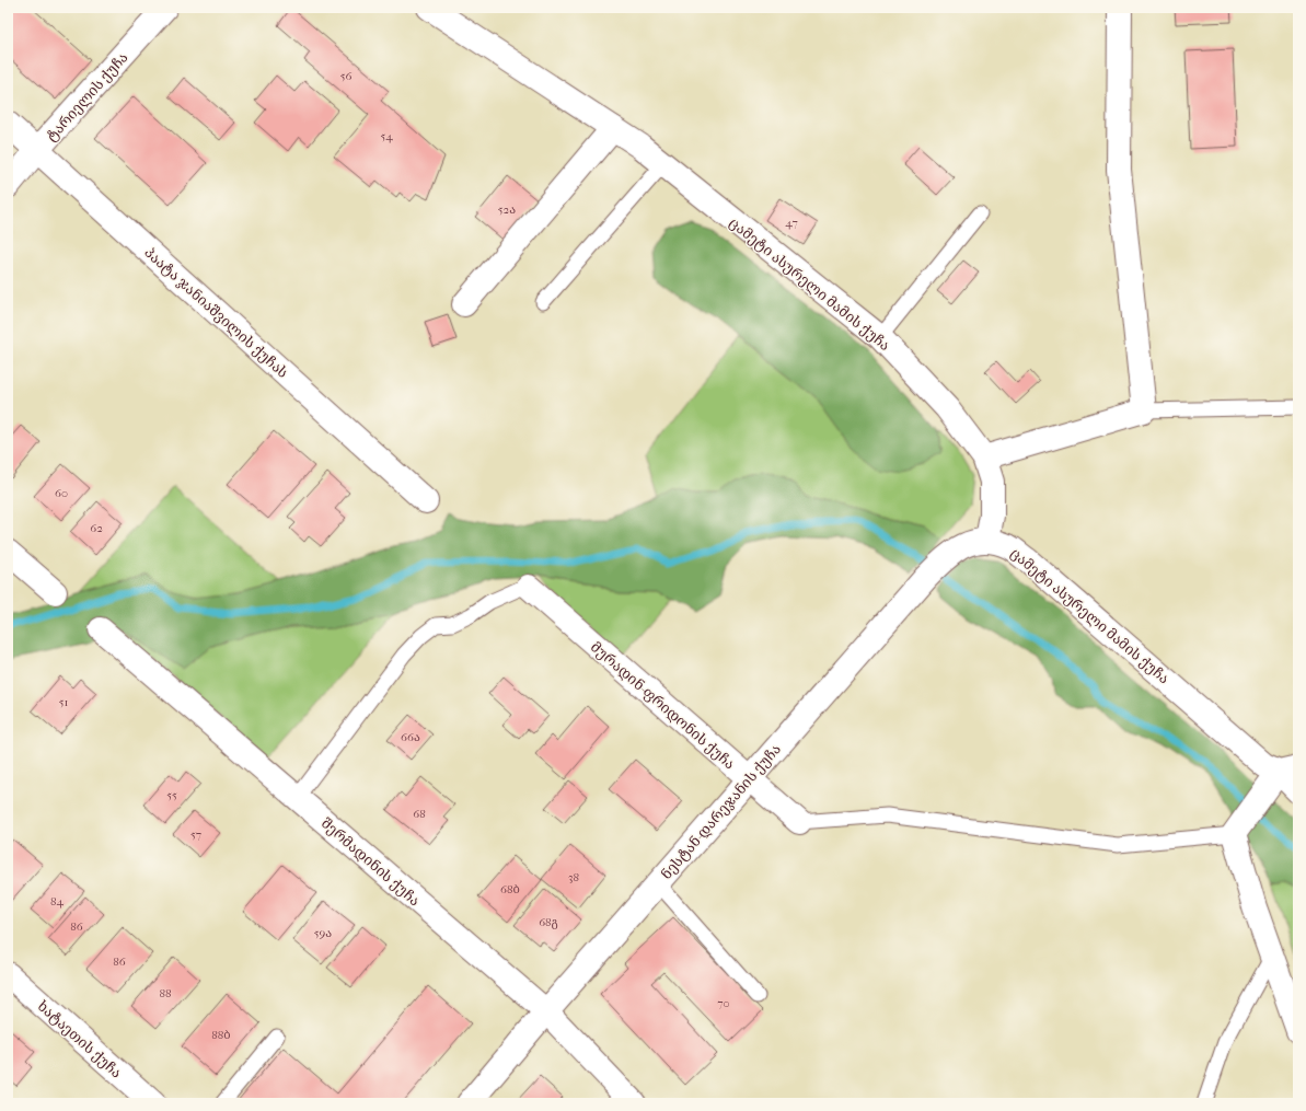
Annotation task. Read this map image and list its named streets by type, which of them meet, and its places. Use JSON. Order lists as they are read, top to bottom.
{
  "streets": {
    "street": [
      "ტარიელის ქუჩა",
      "ცამეტი ასურელი მამის ქუჩა",
      "პაატა ჯანიაშვილის ქუჩას",
      "მურადინ-ფრიდონის ქუჩა",
      "ნესტან-დარეჯანის ქუჩა",
      "შერმადინის ქუჩა",
      "ხატაეთის ქუჩა"
    ]
  },
  "crossings": [
    ["ტარიელის ქუჩა", "პაატა ჯანიაშვილის ქუჩას"],
    ["ცამეტი ასურელი მამის ქუჩა", "ნესტან-დარეჯანის ქუჩა"],
    ["მურადინ-ფრიდონის ქუჩა", "ნესტან-დარეჯანის ქუჩა"],
    ["ნესტან-დარეჯანის ქუჩა", "შერმადინის ქუჩა"]
  ],
  "house_numbers": [
    "56",
    "54",
    "52ა",
    "47",
    "60",
    "62",
    "51",
    "66ა",
    "55",
    "68",
    "57",
    "38",
    "68ბ",
    "84",
    "68გ",
    "86",
    "59ა",
    "86",
    "88",
    "70",
    "88ბ"
  ]
}
